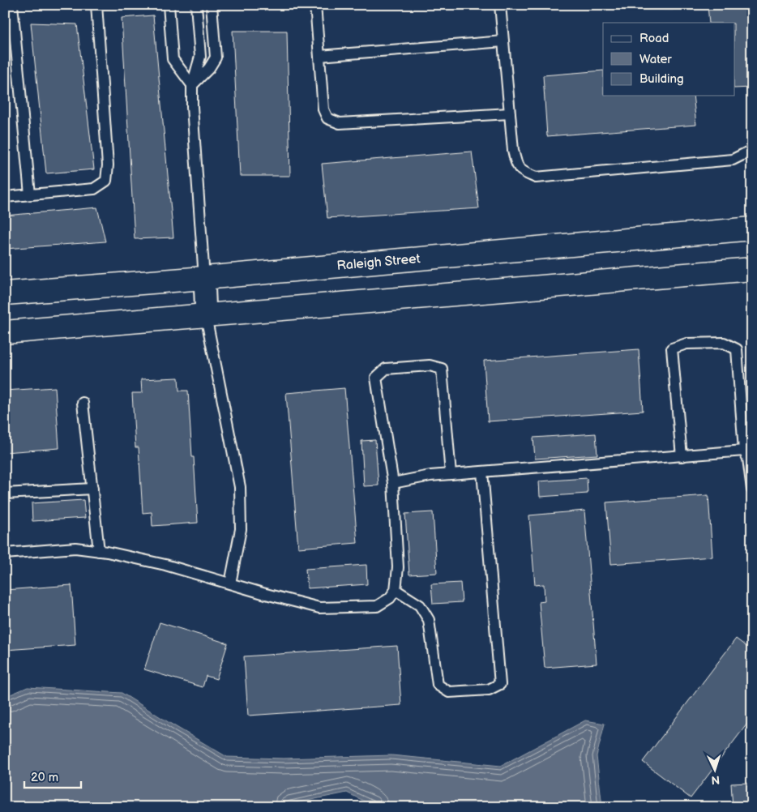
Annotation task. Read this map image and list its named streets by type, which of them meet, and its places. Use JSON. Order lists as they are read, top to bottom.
{
  "streets": {
    "street": ["Raleigh Street"]
  },
  "legend": ["Road", "Water", "Building"],
  "scale_bar": "20 m",
  "north": "bottom"
}
